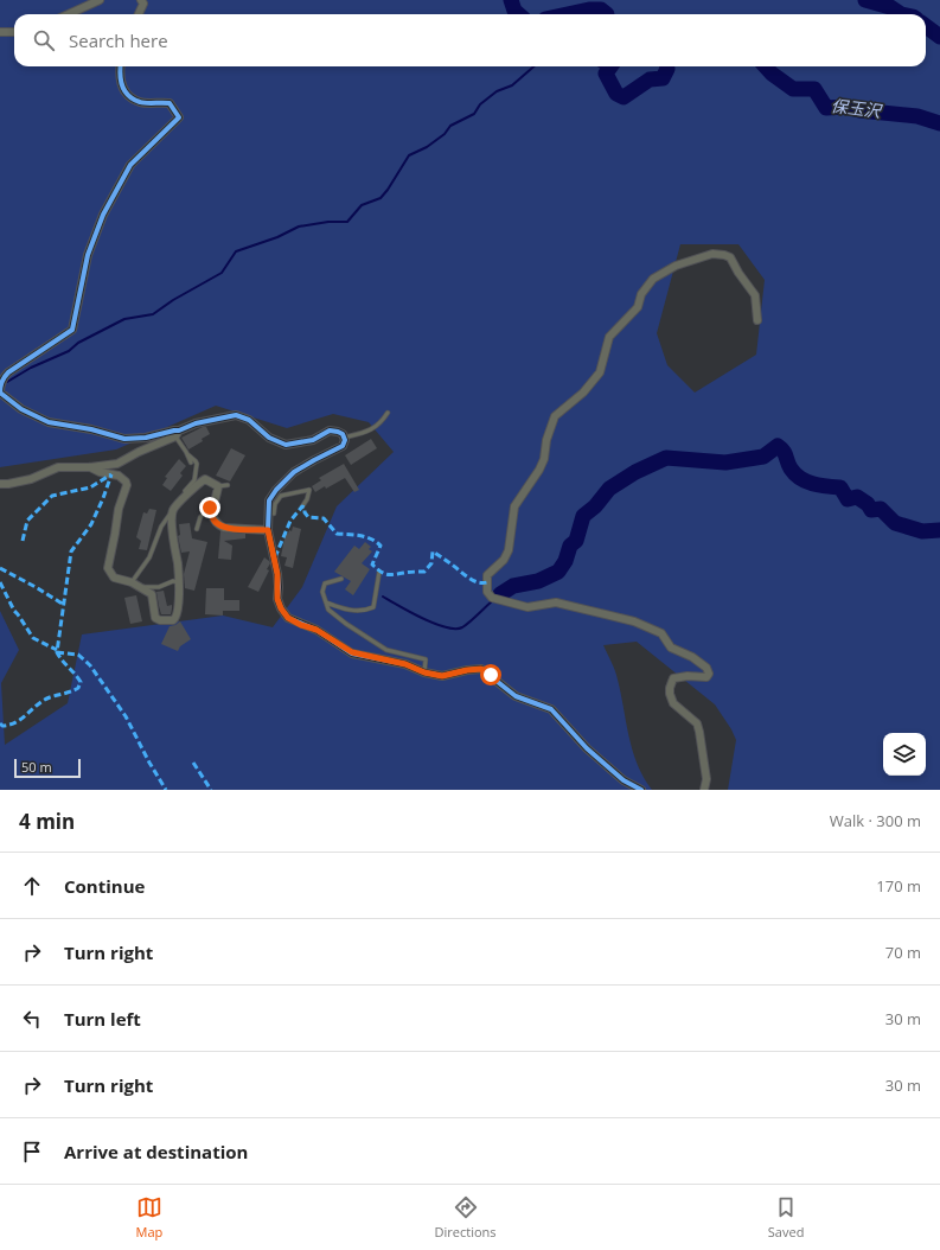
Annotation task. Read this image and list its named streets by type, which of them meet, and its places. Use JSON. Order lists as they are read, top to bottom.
{
  "water": ["保玉沢"],
  "scale_bar": "50 m",
  "page": {
    "search": "Search here",
    "scale": "50 m",
    "heading": ["4 min", "Walk · 300 m"],
    "list": [
      ["Continue", "170 m"],
      ["Turn right", "70 m"],
      ["Turn left", "30 m"],
      ["Turn right", "30 m"],
      "Arrive at destination"
    ],
    "nav": ["Map", "Directions", "Saved"]
  }
}
